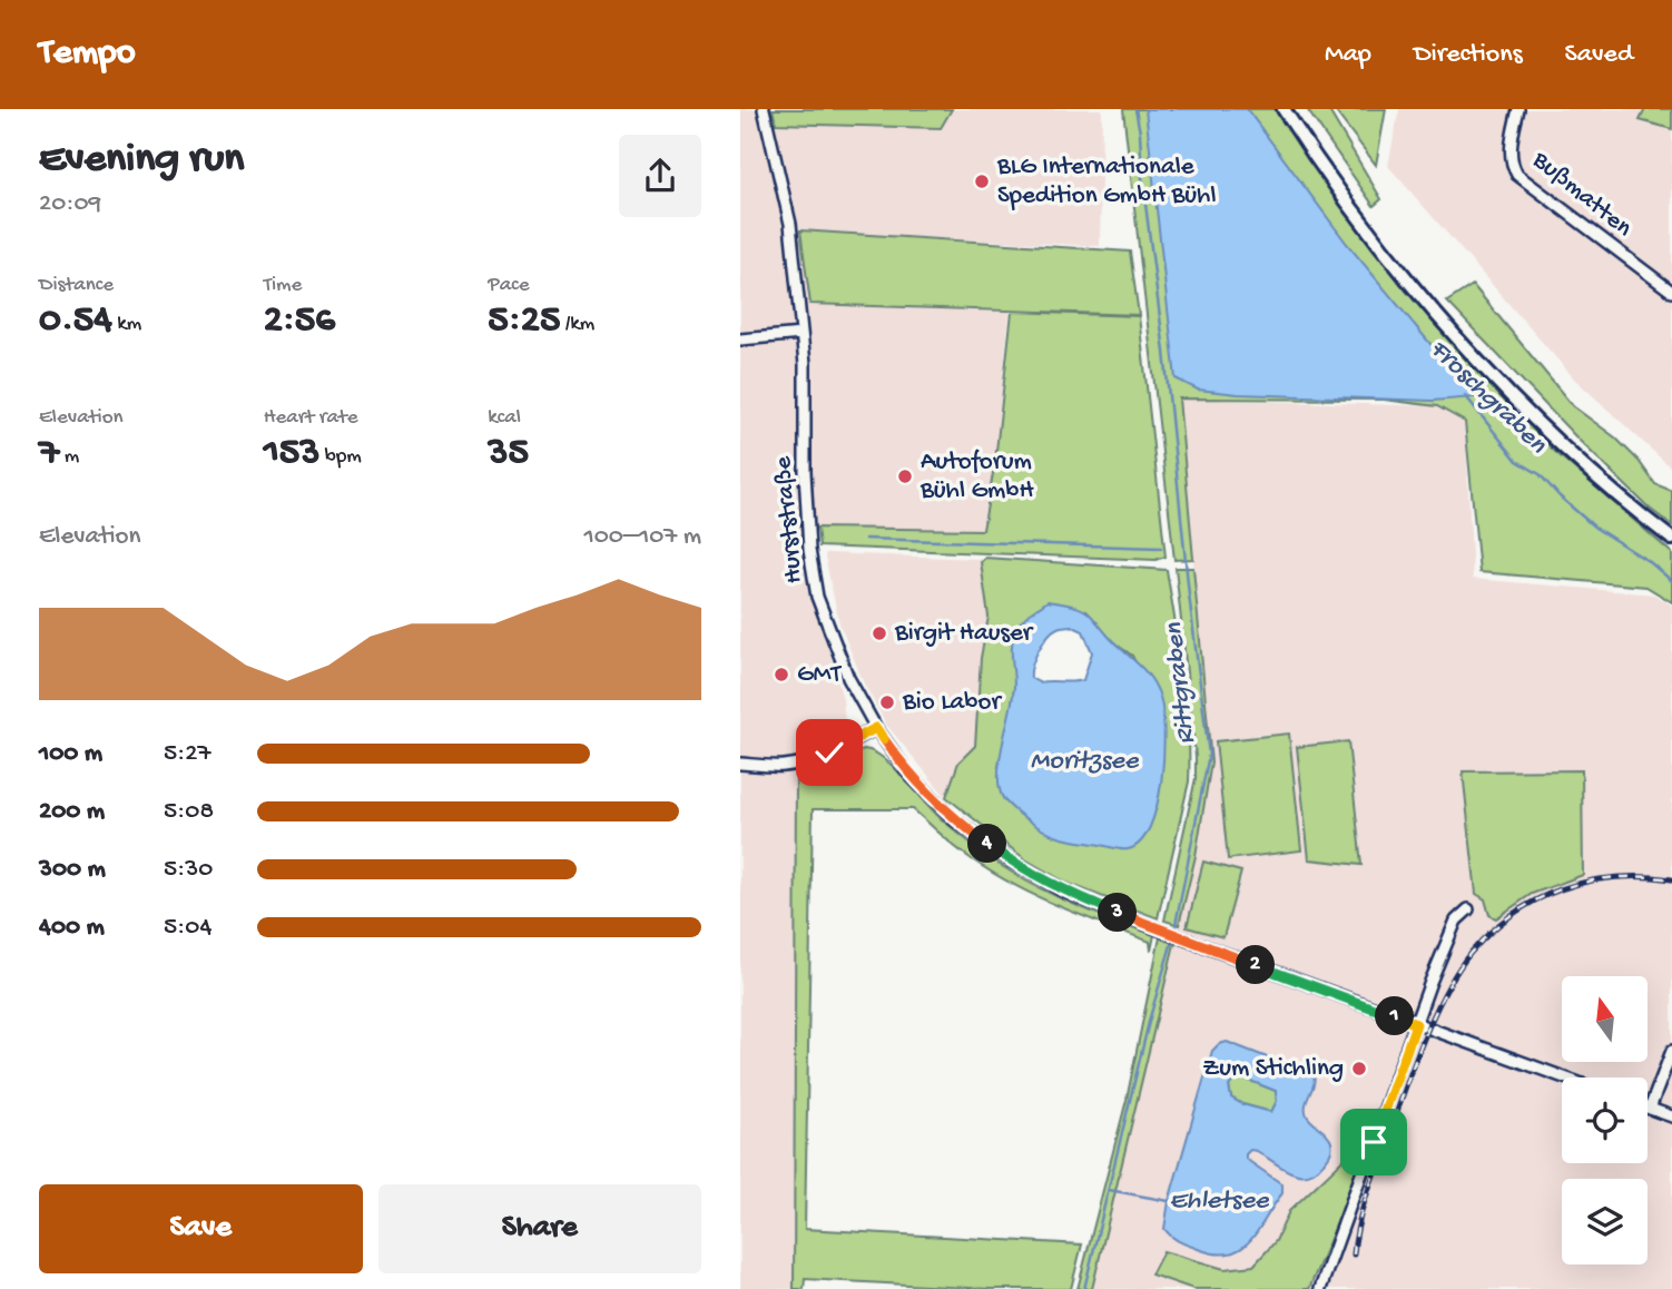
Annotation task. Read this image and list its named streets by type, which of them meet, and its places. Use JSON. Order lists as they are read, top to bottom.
{
  "streets": {
    "street": ["Bußmatten", "Hurststraße"]
  },
  "water": [
    "Froschgraben",
    "Rittgraben",
    "Moritzsee",
    "Ehletsee"
  ],
  "places": [
    "BLG Internationale Spedition GmbH Bühl",
    "Autoforum Bühl GmbH",
    "Birgit Hauser",
    "GMT",
    "Bio Labor",
    "Zum Stichling"
  ],
  "north": "top",
  "page": {
    "header": "Tempo",
    "nav": ["Map", "Directions", "Saved"],
    "heading": ["Evening run", "20:09"],
    "stats": [
      ["Distance", "0.54 km"],
      ["Time", "2:56"],
      ["Pace", "5:25 /km"],
      ["Elevation", "7 m"],
      ["Heart rate", "153 bpm"],
      ["kcal", "35"]
    ],
    "chart": ["Elevation", "100–107 m"],
    "list": [
      {
        "name": "100 m",
        "note": "5:27"
      },
      {
        "name": "200 m",
        "note": "5:08"
      },
      {
        "name": "300 m",
        "note": "5:30"
      },
      {
        "name": "400 m",
        "note": "5:04"
      }
    ],
    "pins": [
      "4",
      "3",
      "2",
      "1"
    ],
    "buttons": ["Save", "Share"]
  }
}
